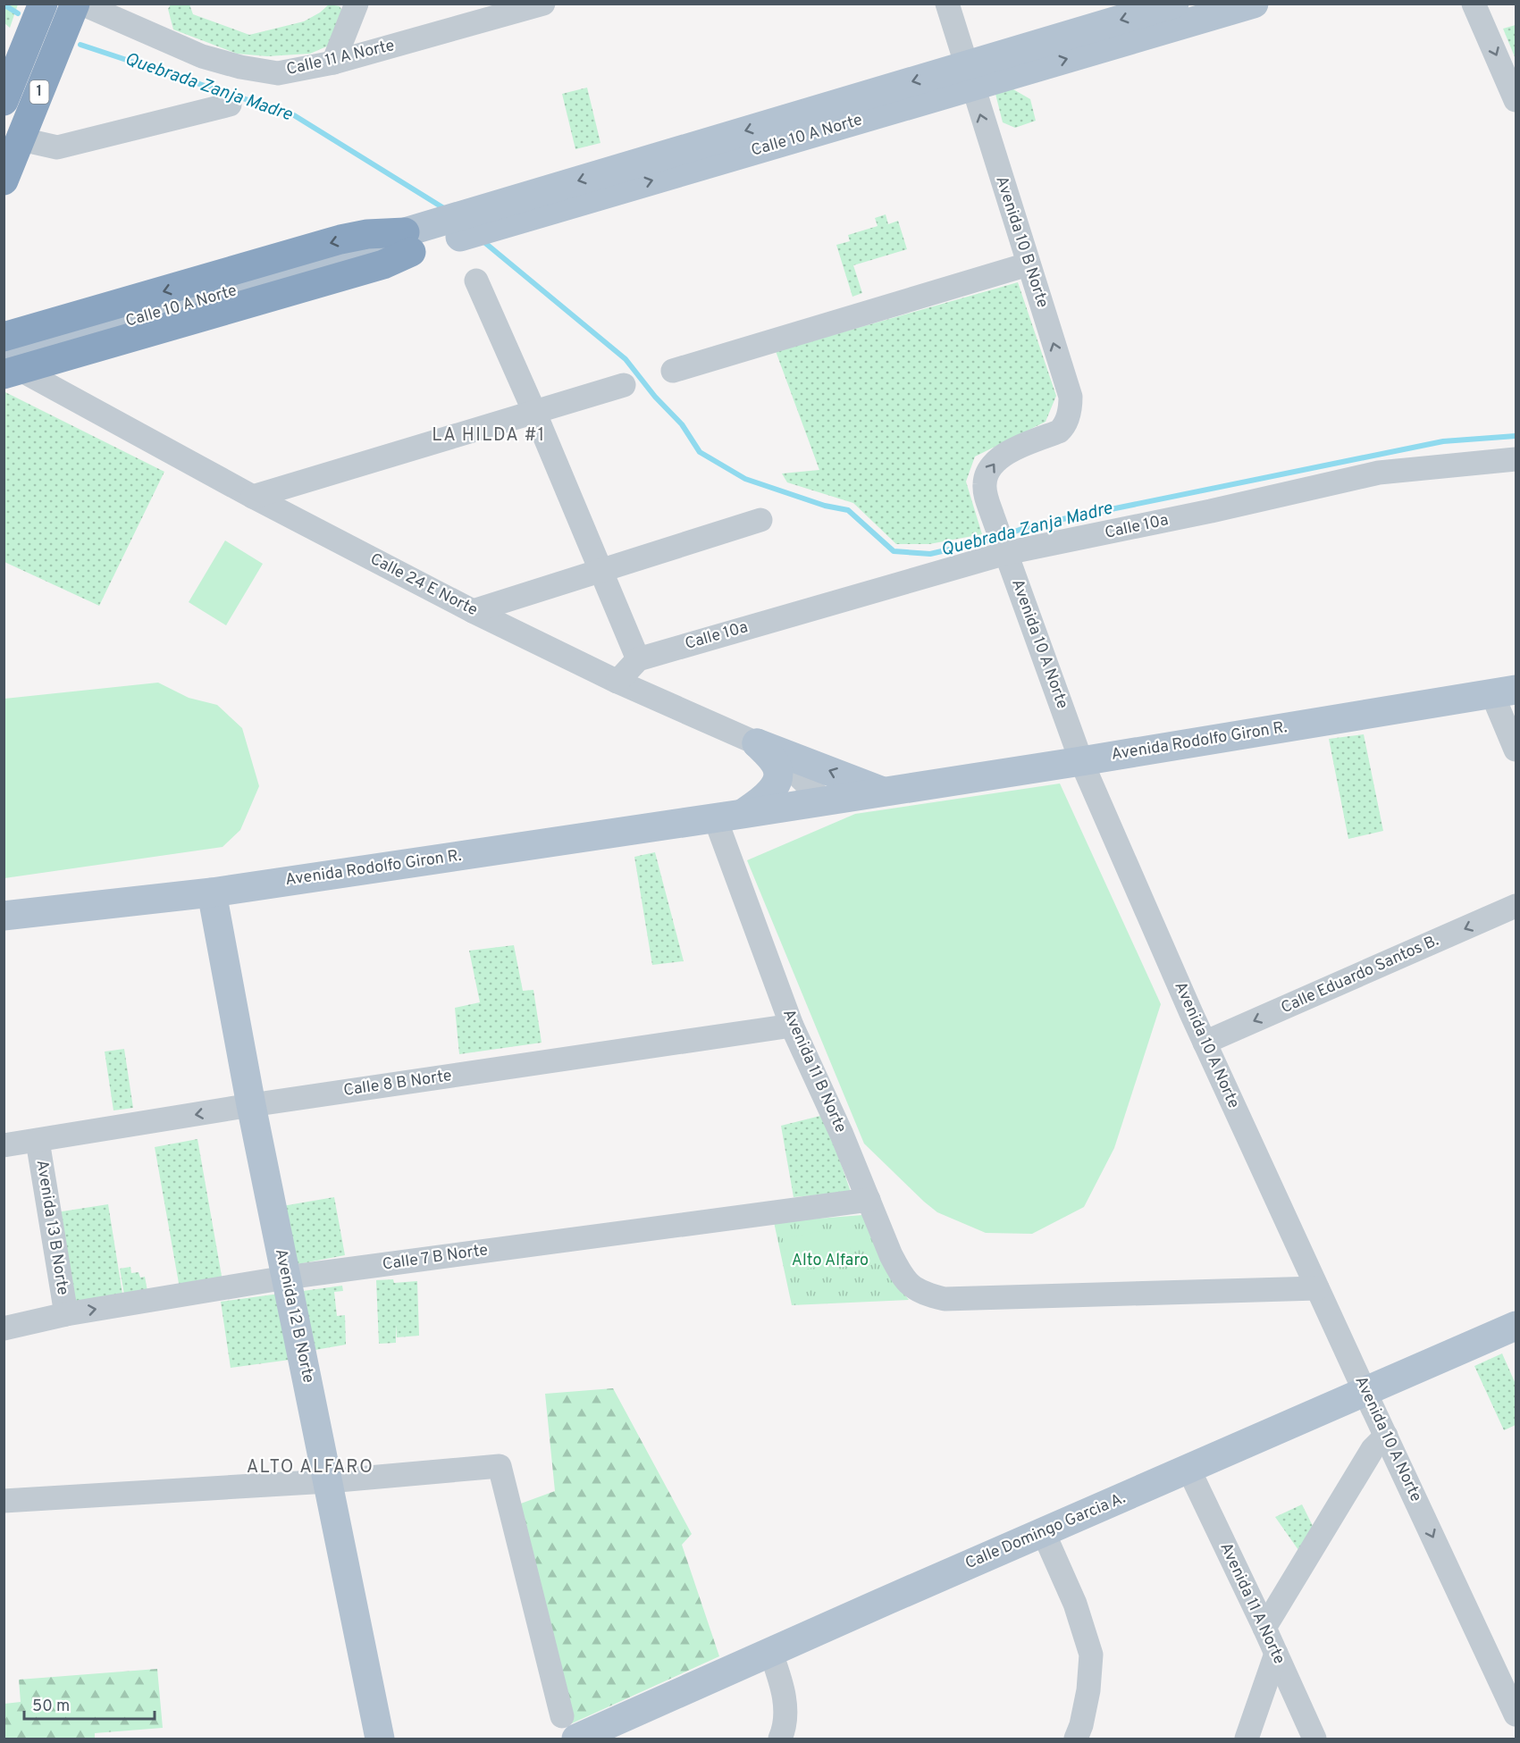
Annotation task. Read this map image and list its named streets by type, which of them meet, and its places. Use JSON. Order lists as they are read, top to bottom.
{
  "streets": {
    "highway": ["1"],
    "main road": [
      "Calle 10 A Norte",
      "Avenida Rodolfo Giron R.",
      "Avenida 12 B Norte",
      "Calle Domingo Garcia A."
    ],
    "street": [
      "Calle 11 A Norte",
      "Avenida 10 B Norte",
      "Calle 10a",
      "Calle 24 E Norte",
      "Avenida 10 A Norte",
      "Calle Eduardo Santos B.",
      "Avenida 11 B Norte",
      "Calle 8 B Norte",
      "Avenida 13 B Norte",
      "Calle 7 B Norte",
      "Avenida 11 A Norte"
    ]
  },
  "crossings": [
    ["Calle 10 A Norte", "Avenida 10 B Norte"],
    ["Calle 10 A Norte", "Calle 24 E Norte"],
    ["Avenida 10 B Norte", "Avenida 10 A Norte"],
    ["Calle 10a", "Avenida 10 A Norte"],
    ["Calle 24 E Norte", "Avenida Rodolfo Giron R."],
    ["Avenida 10 A Norte", "Avenida Rodolfo Giron R."],
    ["Avenida 10 A Norte", "Calle Eduardo Santos B."],
    ["Avenida 10 A Norte", "Avenida 11 B Norte"],
    ["Avenida 10 A Norte", "Calle Domingo Garcia A."],
    ["Avenida Rodolfo Giron R.", "Avenida 11 B Norte"],
    ["Avenida Rodolfo Giron R.", "Avenida 12 B Norte"],
    ["Avenida 11 B Norte", "Calle 8 B Norte"],
    ["Avenida 11 B Norte", "Calle 7 B Norte"],
    ["Calle 8 B Norte", "Avenida 13 B Norte"],
    ["Calle 8 B Norte", "Avenida 12 B Norte"],
    ["Avenida 13 B Norte", "Calle 7 B Norte"],
    ["Calle 7 B Norte", "Avenida 12 B Norte"],
    ["Calle Domingo Garcia A.", "Avenida 11 A Norte"]
  ],
  "one_way": ["Avenida 10 B Norte", "Calle Eduardo Santos B."],
  "districts": ["LA HILDA #1", "ALTO ALFARO"],
  "water": ["Quebrada Zanja Madre"],
  "parks": ["Alto Alfaro"],
  "scale_bar": "50 m"
}
